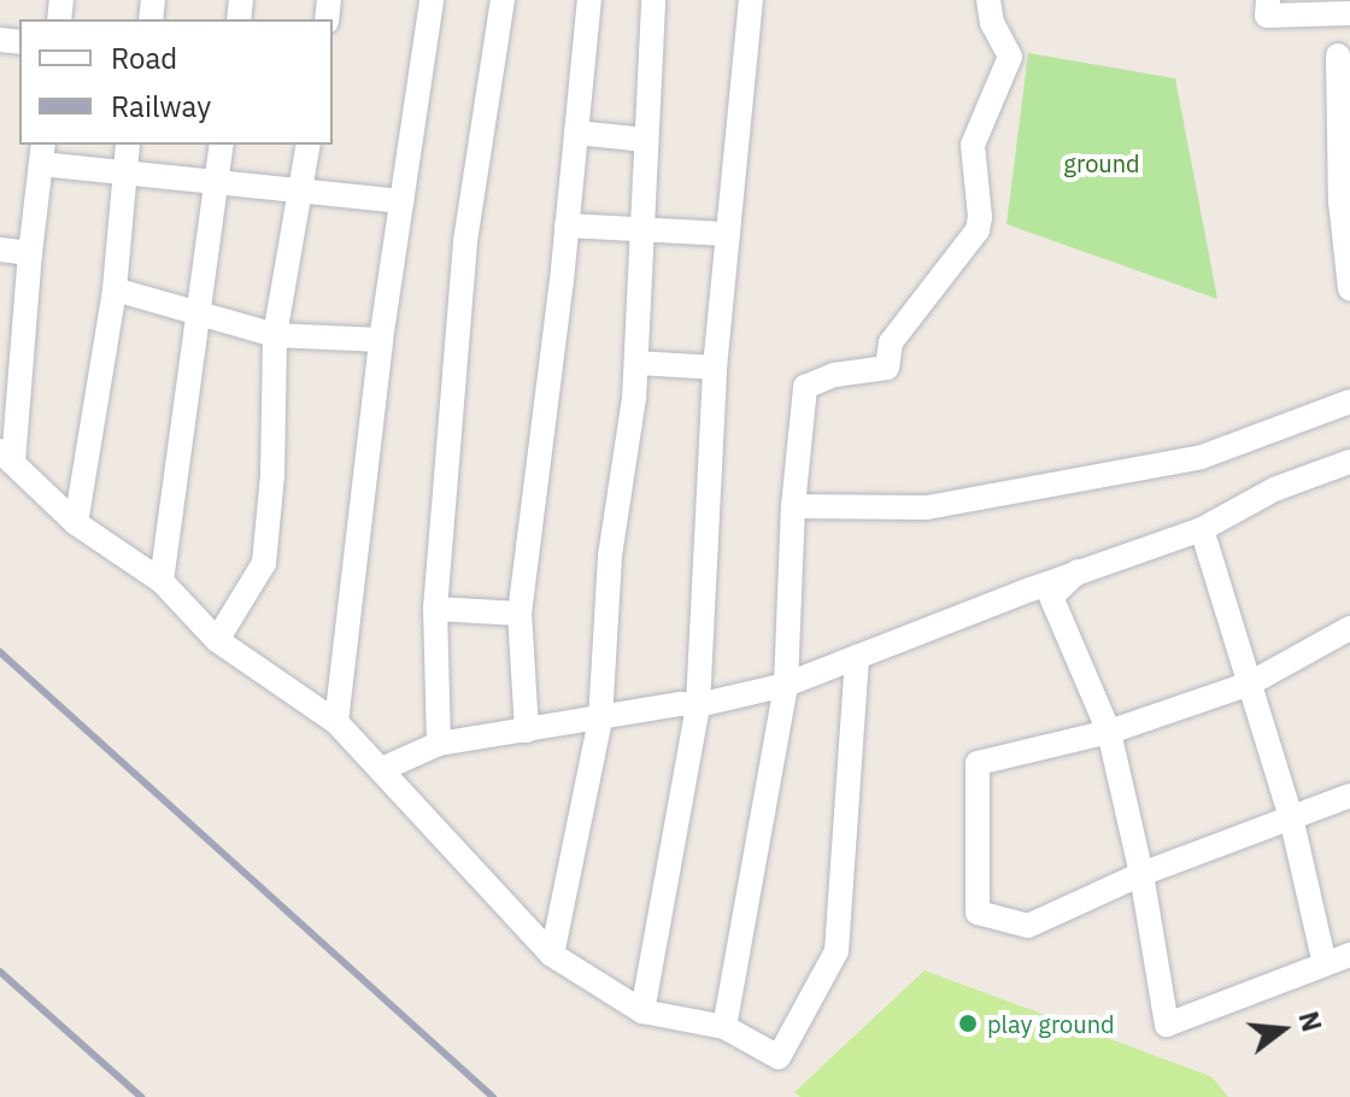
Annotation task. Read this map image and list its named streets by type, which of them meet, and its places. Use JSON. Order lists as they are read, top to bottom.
{
  "parks": ["ground"],
  "places": ["play ground"],
  "legend": ["Road", "Railway"],
  "north": "right"
}
